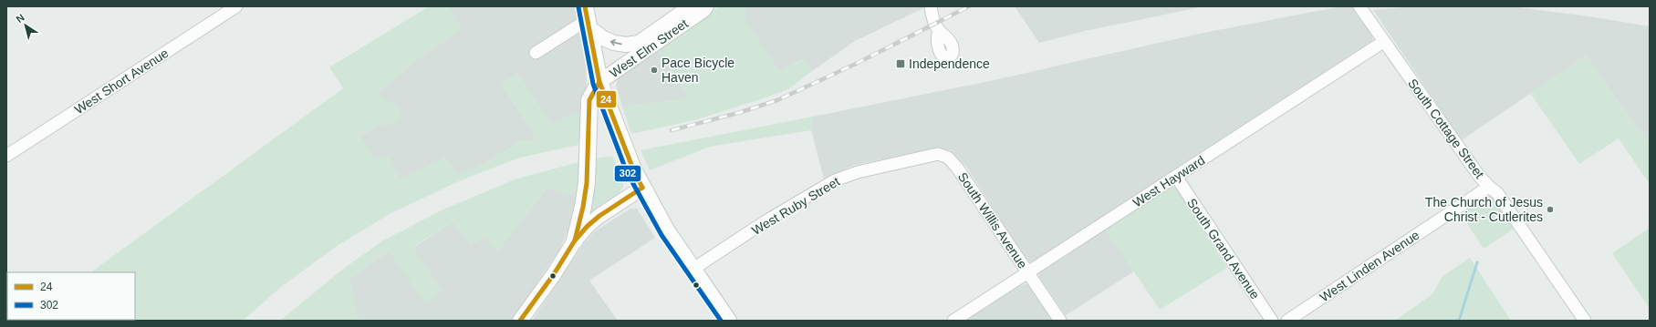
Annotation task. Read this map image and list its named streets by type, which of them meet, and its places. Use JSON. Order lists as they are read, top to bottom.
{
  "streets": {
    "street": [
      "West Elm Street",
      "West Short Avenue",
      "South Cottage Street",
      "West Hayward",
      "West Ruby Street",
      "South Willis Avenue",
      "South Grand Avenue",
      "West Linden Avenue"
    ]
  },
  "crossings": [
    ["South Cottage Street", "West Hayward"],
    ["South Cottage Street", "West Linden Avenue"],
    ["West Hayward", "South Willis Avenue"],
    ["West Hayward", "South Grand Avenue"],
    ["West Ruby Street", "South Willis Avenue"]
  ],
  "places": {
    "transit": ["Independence"],
    "other": ["Pace Bicycle Haven", "The Church of Jesus Christ - Cutlerites"]
  },
  "lines": ["transit line 24", "transit line 302"],
  "legend": ["24", "302"],
  "north": "top left"
}
